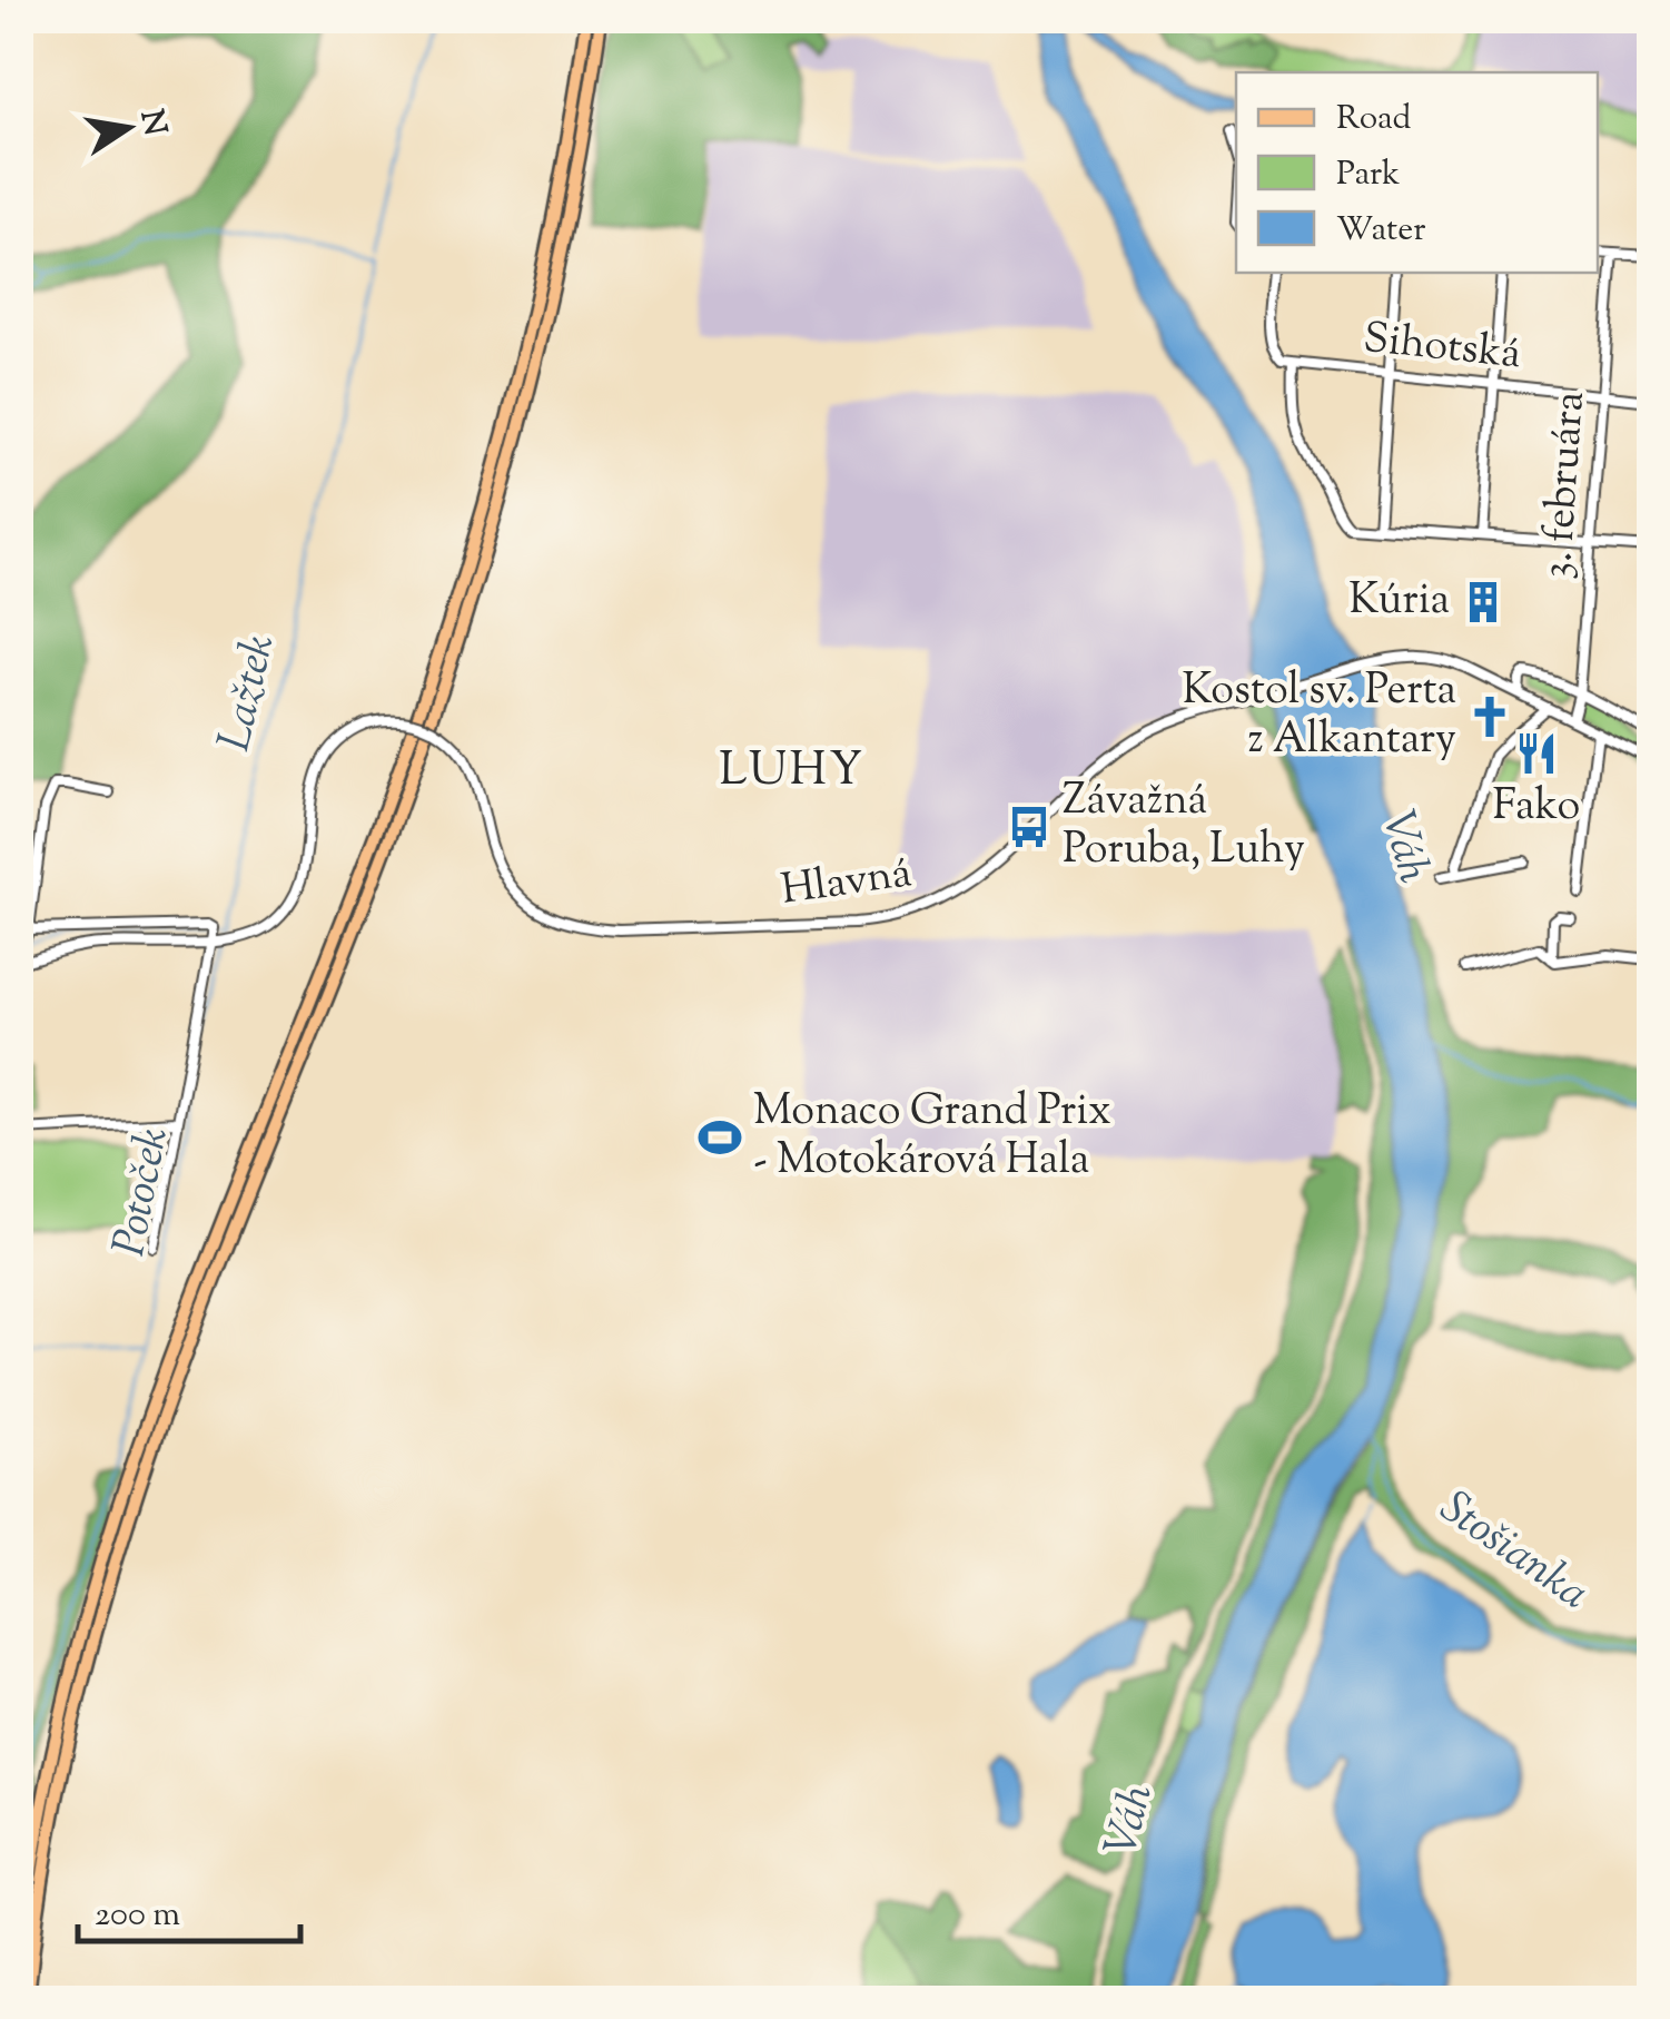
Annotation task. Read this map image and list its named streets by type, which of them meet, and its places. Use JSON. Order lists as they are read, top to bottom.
{
  "streets": {
    "street": ["Sihotská", "3. februára", "Hlavná"]
  },
  "crossings": [
    ["Sihotská", "3. februára"],
    ["3. februára", "Hlavná"]
  ],
  "districts": ["LUHY"],
  "water": [
    "Lažtek",
    "Váh",
    "Potoček",
    "Stošianka"
  ],
  "places": {
    "building": ["Kúria"],
    "church": ["Kostol sv. Perta z Alkantary"],
    "restaurant": ["Fako"],
    "bus stop": ["Závažná Poruba, Luhy"],
    "sports": ["Monaco Grand Prix - Motokárová Hala"]
  },
  "legend": ["Road", "Park", "Water"],
  "scale_bar": "200 m",
  "north": "right"
}
